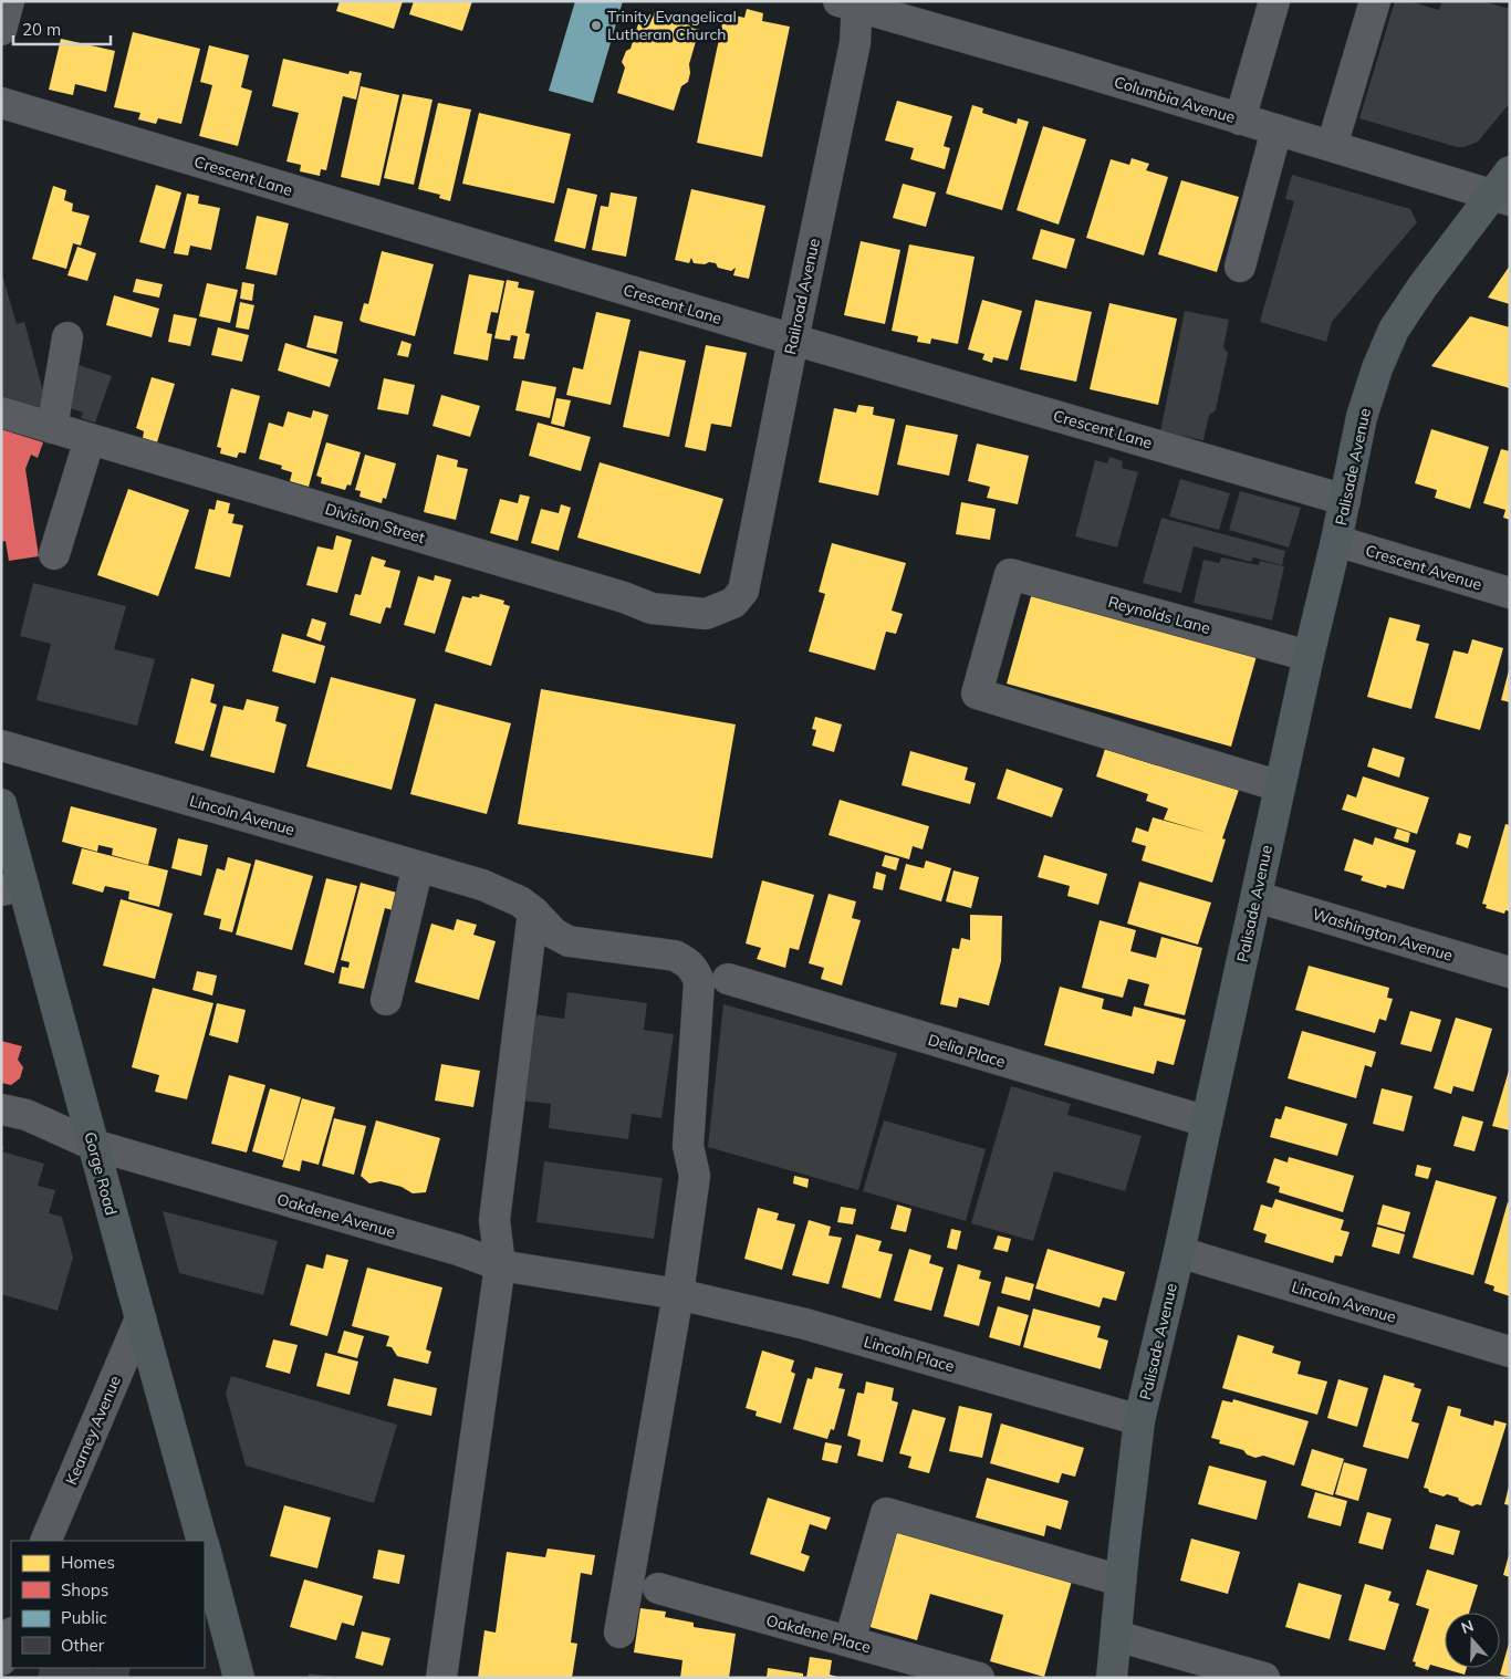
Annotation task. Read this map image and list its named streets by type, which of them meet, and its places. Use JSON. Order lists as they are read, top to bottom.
{
  "streets": {
    "main road": ["Palisade Avenue", "Gorge Road"],
    "street": [
      "Columbia Avenue",
      "Crescent Lane",
      "Railroad Avenue",
      "Division Street",
      "Crescent Avenue",
      "Reynolds Lane",
      "Lincoln Avenue",
      "Washington Avenue",
      "Delia Place",
      "Oakdene Avenue",
      "Lincoln Place",
      "Kearney Avenue",
      "Oakdene Place"
    ]
  },
  "crossings": [
    ["Columbia Avenue", "Railroad Avenue"],
    ["Columbia Avenue", "Palisade Avenue"],
    ["Crescent Lane", "Railroad Avenue"],
    ["Crescent Lane", "Palisade Avenue"],
    ["Railroad Avenue", "Division Street"],
    ["Palisade Avenue", "Crescent Avenue"],
    ["Palisade Avenue", "Reynolds Lane"],
    ["Palisade Avenue", "Lincoln Avenue"],
    ["Palisade Avenue", "Washington Avenue"],
    ["Palisade Avenue", "Delia Place"],
    ["Palisade Avenue", "Lincoln Place"],
    ["Lincoln Avenue", "Oakdene Avenue"],
    ["Lincoln Avenue", "Lincoln Place"],
    ["Gorge Road", "Oakdene Avenue"],
    ["Gorge Road", "Kearney Avenue"],
    ["Oakdene Avenue", "Lincoln Place"]
  ],
  "places": ["Trinity Evangelical Lutheran Church"],
  "legend": [
    "Homes",
    "Shops",
    "Public",
    "Other"
  ],
  "scale_bar": "20 m",
  "north": "top"
}
